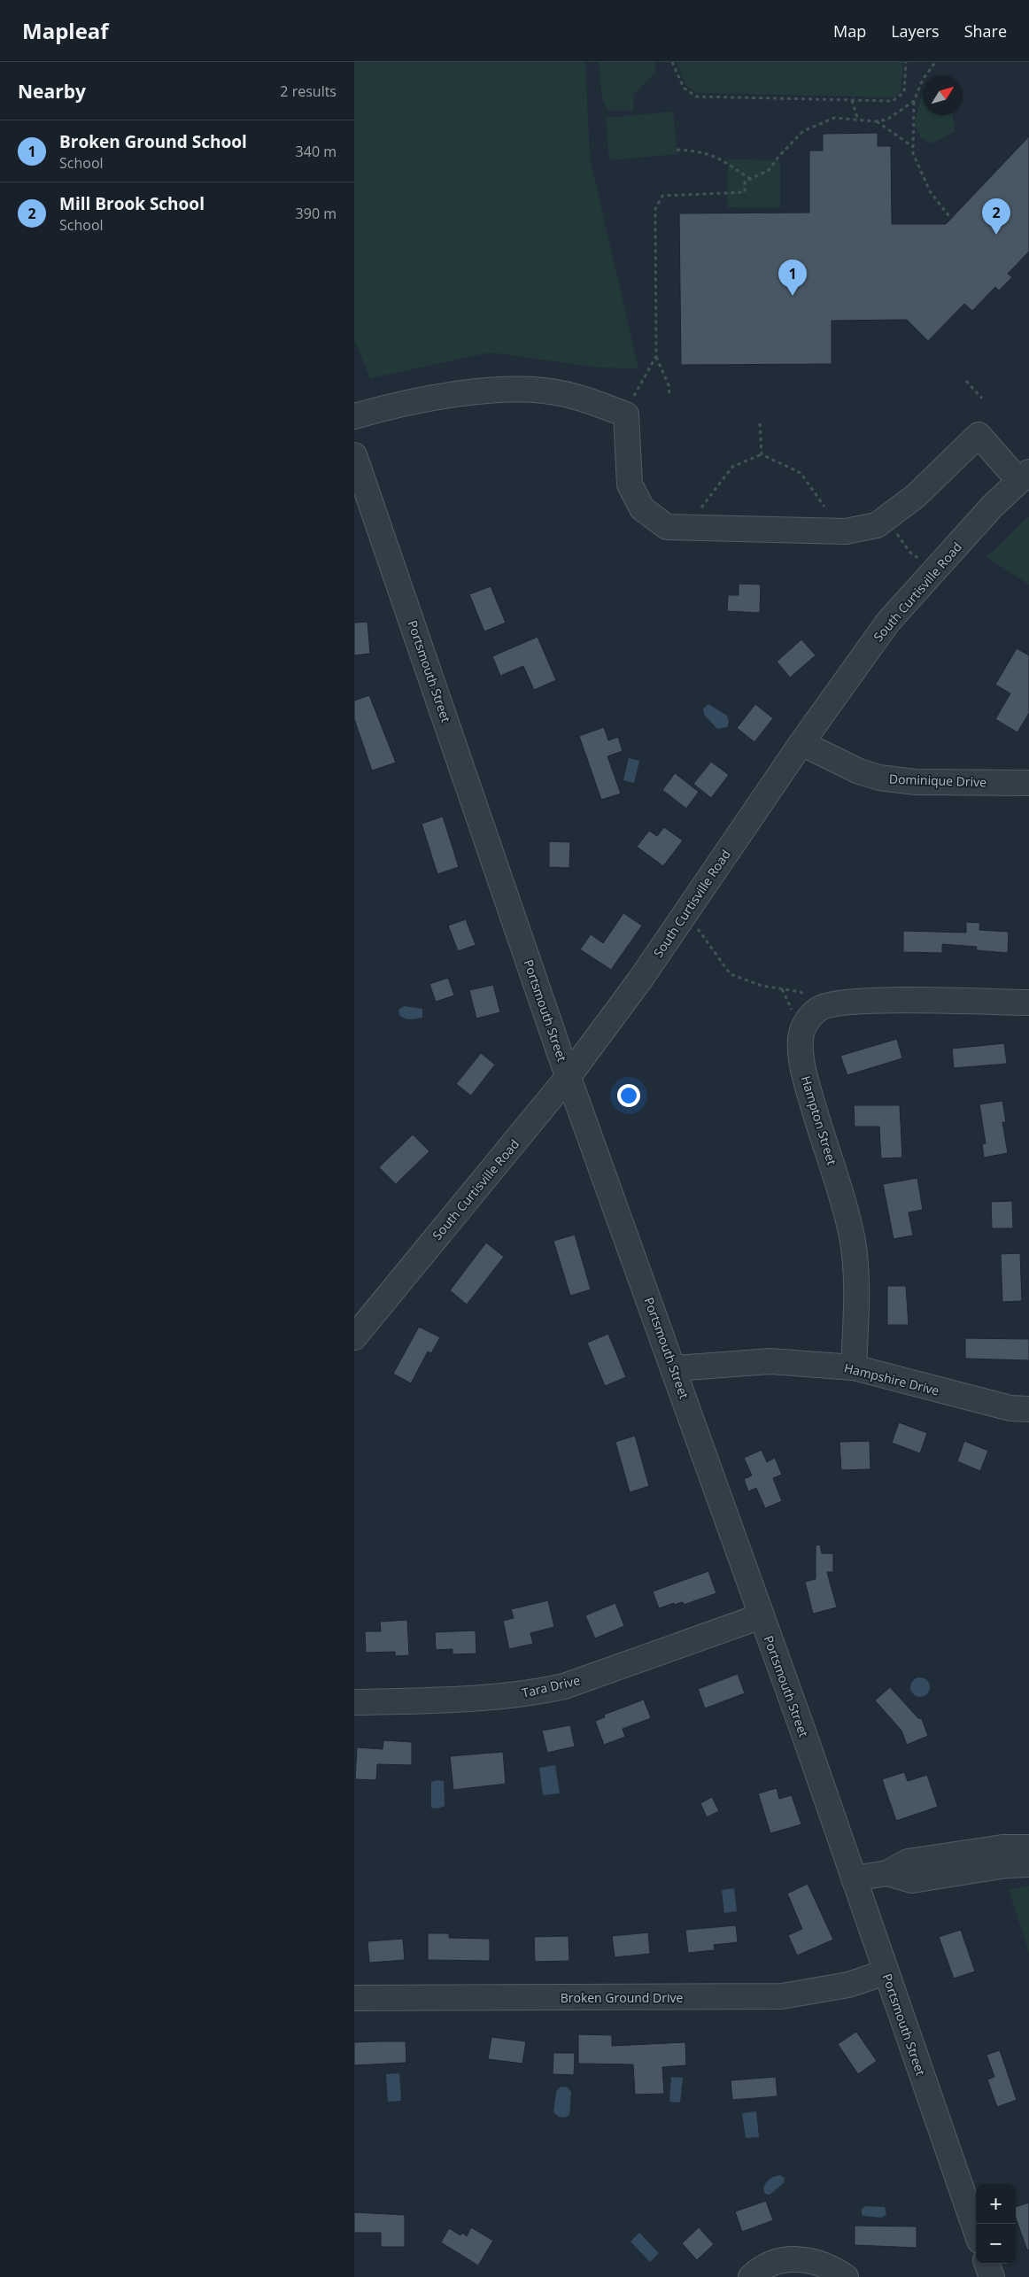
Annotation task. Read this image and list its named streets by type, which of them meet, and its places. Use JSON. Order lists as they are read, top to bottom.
{
  "streets": {
    "street": [
      "South Curtisville Road",
      "Portsmouth Street",
      "Dominique Drive",
      "Hampton Street",
      "Hampshire Drive",
      "Tara Drive",
      "Broken Ground Drive"
    ]
  },
  "crossings": [
    ["South Curtisville Road", "Portsmouth Street"],
    ["South Curtisville Road", "Dominique Drive"],
    ["Portsmouth Street", "Hampshire Drive"],
    ["Portsmouth Street", "Tara Drive"],
    ["Portsmouth Street", "Broken Ground Drive"],
    ["Hampton Street", "Hampshire Drive"]
  ],
  "north": "top right",
  "page": {
    "header": "Mapleaf",
    "nav": ["Map", "Layers", "Share"],
    "heading": ["Nearby", "2 results"],
    "list": [
      {
        "mark": "1",
        "name": "Broken Ground School",
        "note": "School",
        "value": "340 m"
      },
      {
        "mark": "2",
        "name": "Mill Brook School",
        "note": "School",
        "value": "390 m"
      }
    ],
    "pins": ["2", "1"],
    "map_buttons": ["+", "−"]
  }
}
